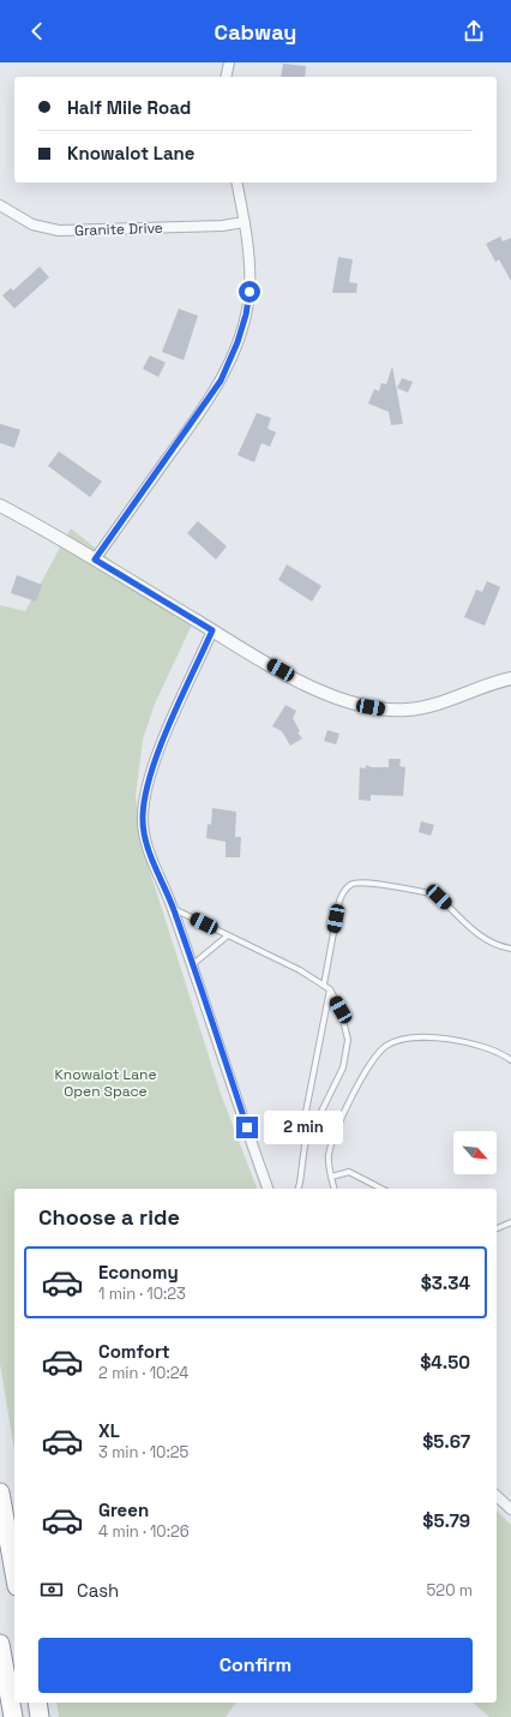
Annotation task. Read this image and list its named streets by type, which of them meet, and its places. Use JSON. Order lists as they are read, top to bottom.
{
  "streets": {
    "street": ["Granite Drive"]
  },
  "parks": ["Knowalot Lane Open Space"],
  "north": "bottom right",
  "page": {
    "header": "Cabway",
    "banner": ["Half Mile Road", "Knowalot Lane"],
    "bubble": "2 min",
    "heading": "Choose a ride",
    "list": [
      {
        "name": "Economy",
        "note": "1 min · 10:23",
        "value": "$3.34"
      },
      {
        "name": "Comfort",
        "note": "2 min · 10:24",
        "value": "$4.50"
      },
      {
        "name": "XL",
        "note": "3 min · 10:25",
        "value": "$5.67"
      },
      {
        "name": "Green",
        "note": "4 min · 10:26",
        "value": "$5.79"
      }
    ],
    "pay": ["Cash", "520 m"],
    "buttons": "Confirm"
  }
}
